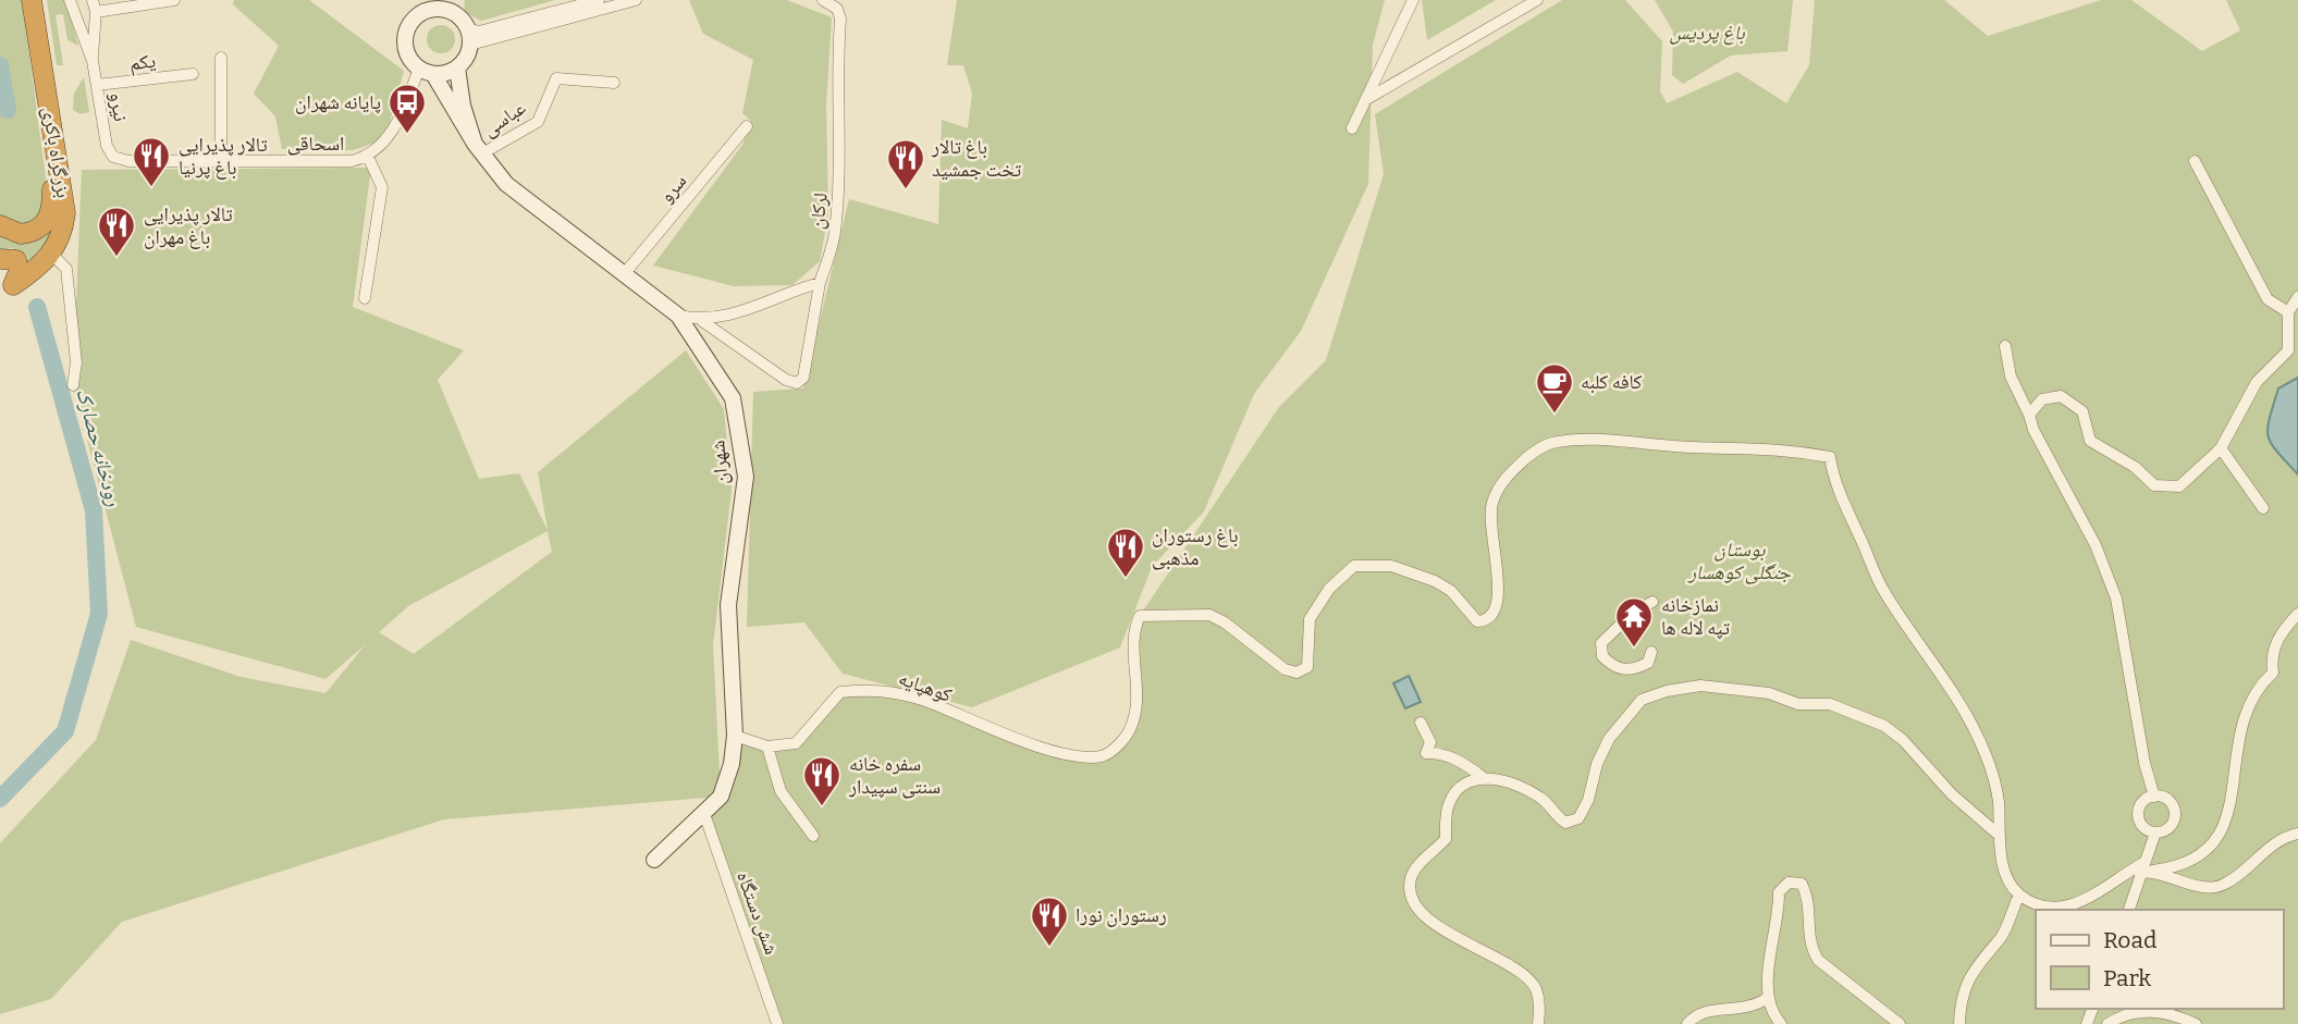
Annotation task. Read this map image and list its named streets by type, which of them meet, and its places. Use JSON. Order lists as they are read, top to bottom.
{
  "streets": {
    "highway": ["بزرگراه باکری"],
    "street": [
      "یکم",
      "نیرو",
      "عباسی",
      "اسحاقی",
      "سرو",
      "لرکان",
      "شهران",
      "کوهپایه",
      "شش دستگاه"
    ]
  },
  "crossings": [
    ["یکم", "نیرو"],
    ["نیرو", "اسحاقی"],
    ["عباسی", "شهران"],
    ["سرو", "شهران"],
    ["شهران", "شش دستگاه"]
  ],
  "water": ["رودخانه حصارک"],
  "parks": ["باغ پردیس", "بوستان جنگلی کوهسار"],
  "places": {
    "bus stop": ["پایانه شهران"],
    "restaurant": [
      "تالار پذیرایی باغ پرنیا",
      "باغ تالار تخت جمشید",
      "تالار پذیرایی باغ مهران",
      "باغ رستوران مذهبی",
      "سفره خانه سنتی سپیدار",
      "رستوران نورا"
    ],
    "cafe": ["کافه کلبه"],
    "temple": ["نمازخانه تپه لاله ها"]
  },
  "legend": ["Road", "Park"]
}
